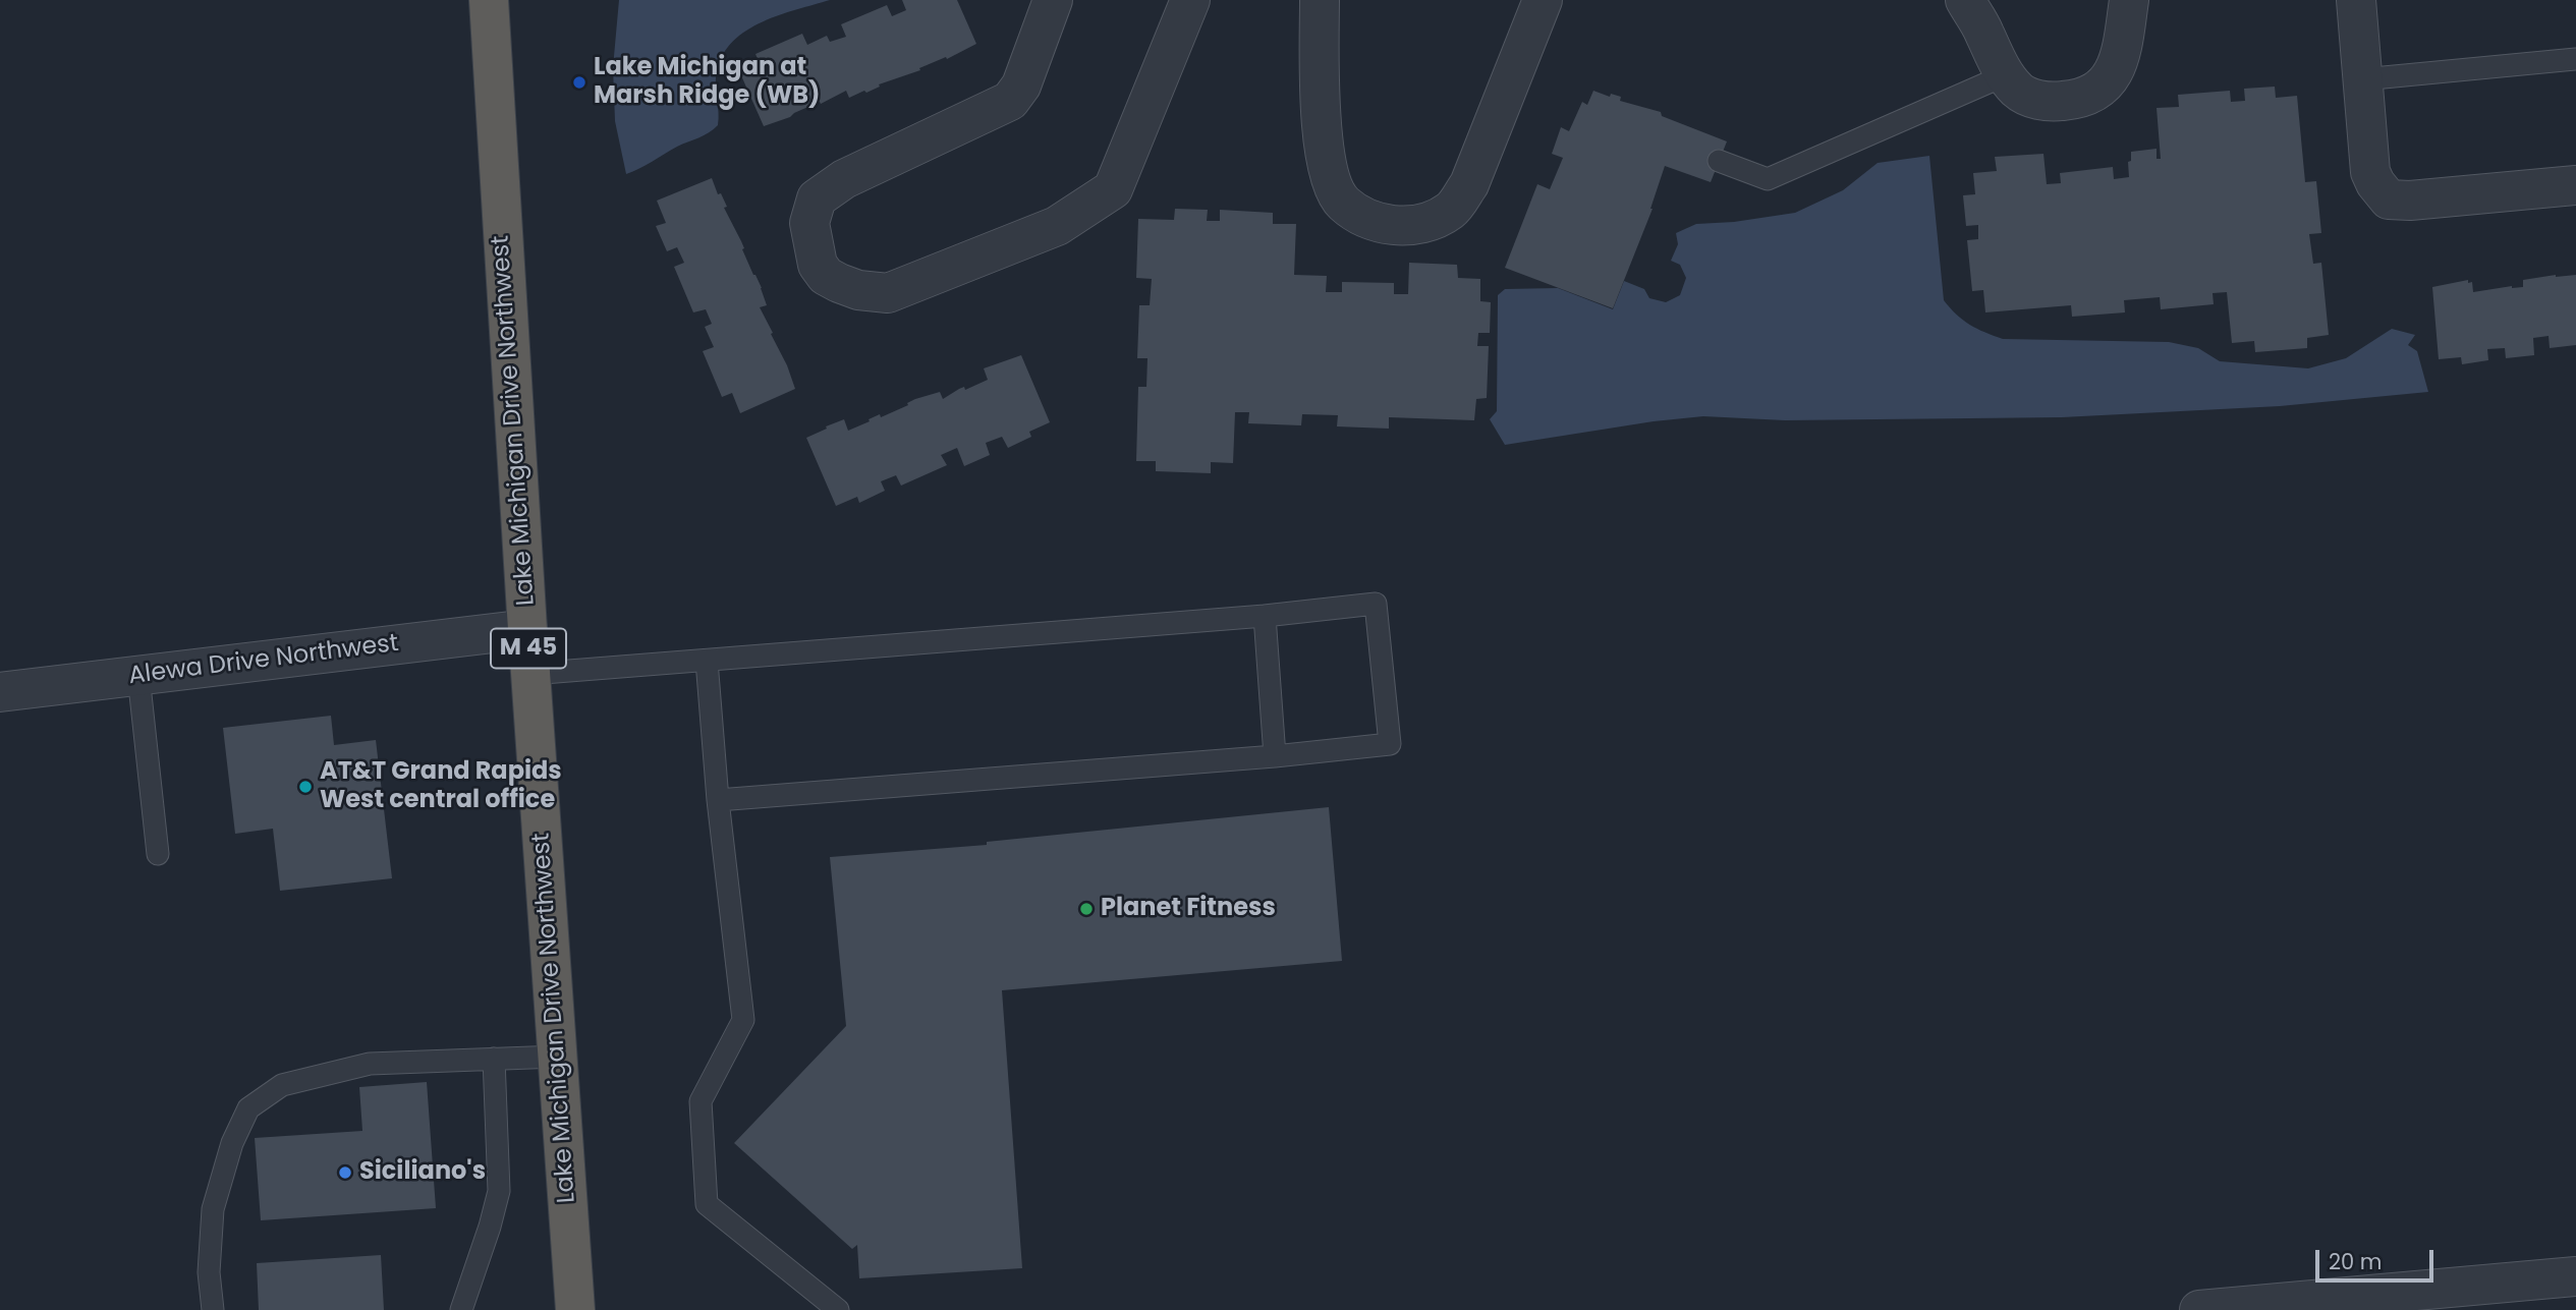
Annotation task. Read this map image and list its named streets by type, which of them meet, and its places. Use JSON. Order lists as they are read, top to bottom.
{
  "streets": {
    "highway": ["Lake Michigan Drive Northwest", "M 45"],
    "street": ["Alewa Drive Northwest"]
  },
  "crossings": [
    ["Lake Michigan Drive Northwest", "Alewa Drive Northwest"]
  ],
  "places": [
    "Lake Michigan at Marsh Ridge (WB)",
    "AT&T Grand Rapids West central office",
    "Planet Fitness",
    "Siciliano's"
  ],
  "scale_bar": "20 m"
}
